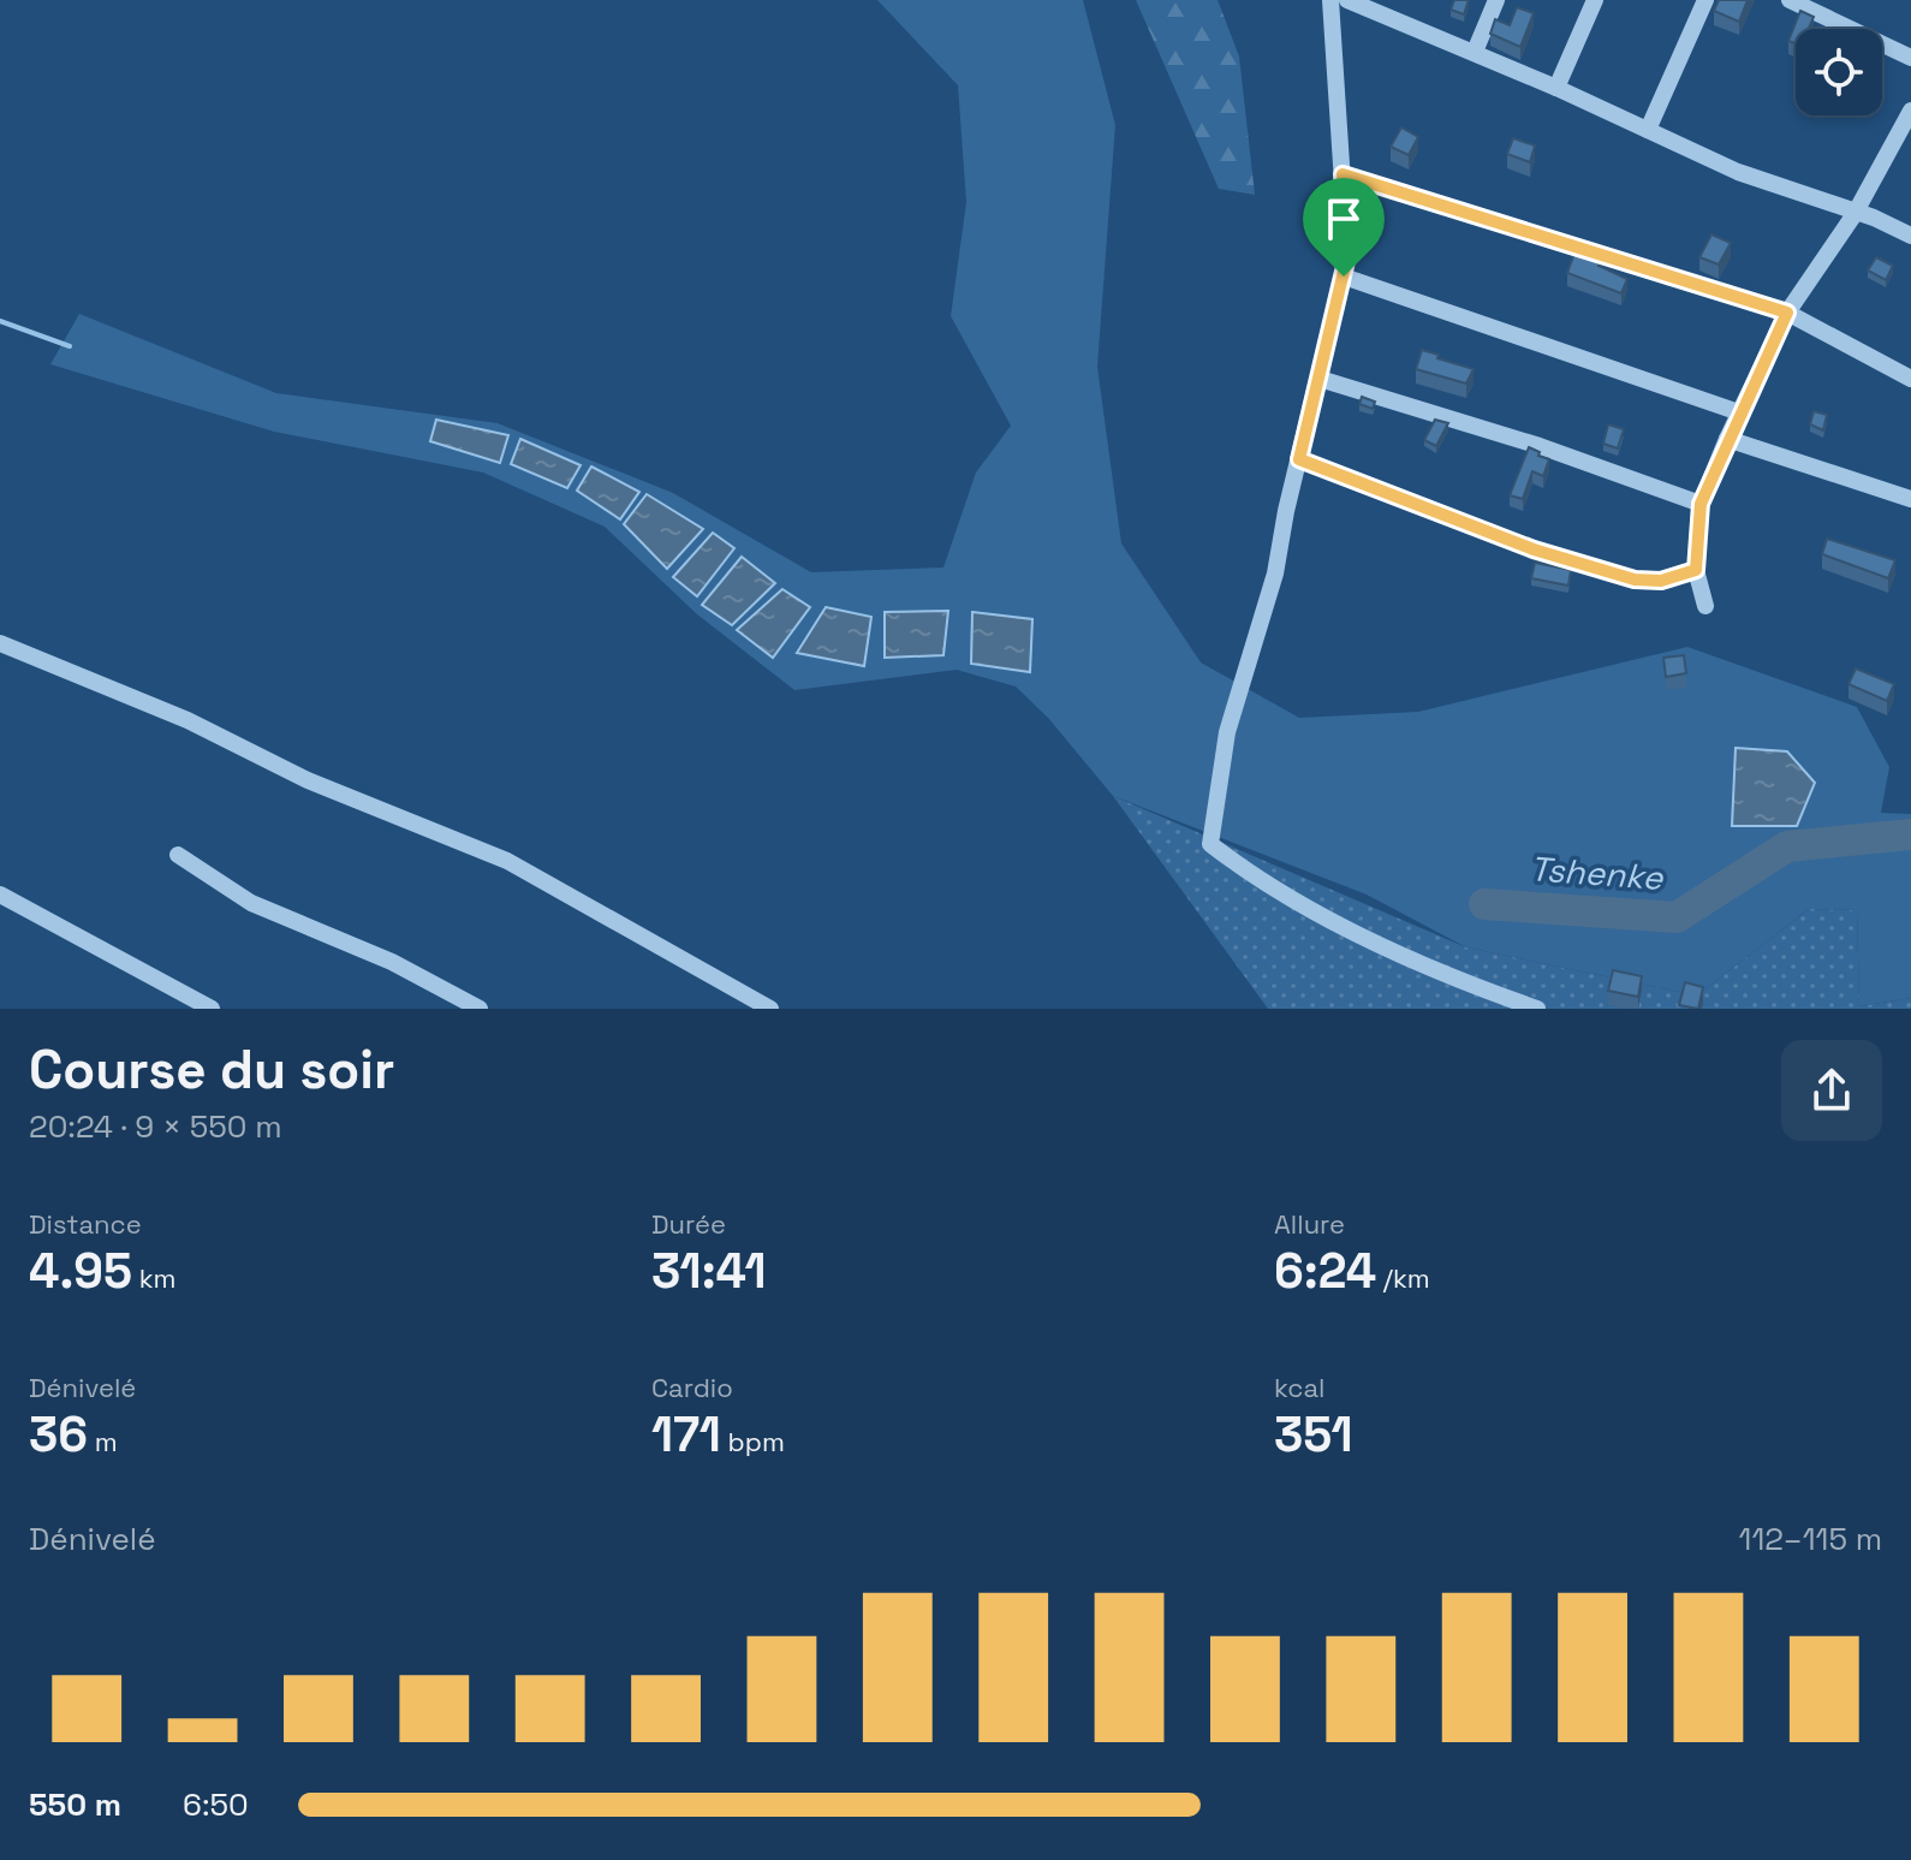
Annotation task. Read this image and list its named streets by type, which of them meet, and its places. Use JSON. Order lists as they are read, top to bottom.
{
  "water": ["Tshenke"],
  "page": {
    "heading": ["Course du soir", "20:24 · 9 × 550 m"],
    "stats": [
      ["Distance", "4.95 km"],
      ["Durée", "31:41"],
      ["Allure", "6:24 /km"],
      ["Dénivelé", "36 m"],
      ["Cardio", "171 bpm"],
      ["kcal", "351"]
    ],
    "chart": ["Dénivelé", "112–115 m"],
    "list": [
      {
        "name": "550 m",
        "note": "6:50"
      }
    ]
  }
}
